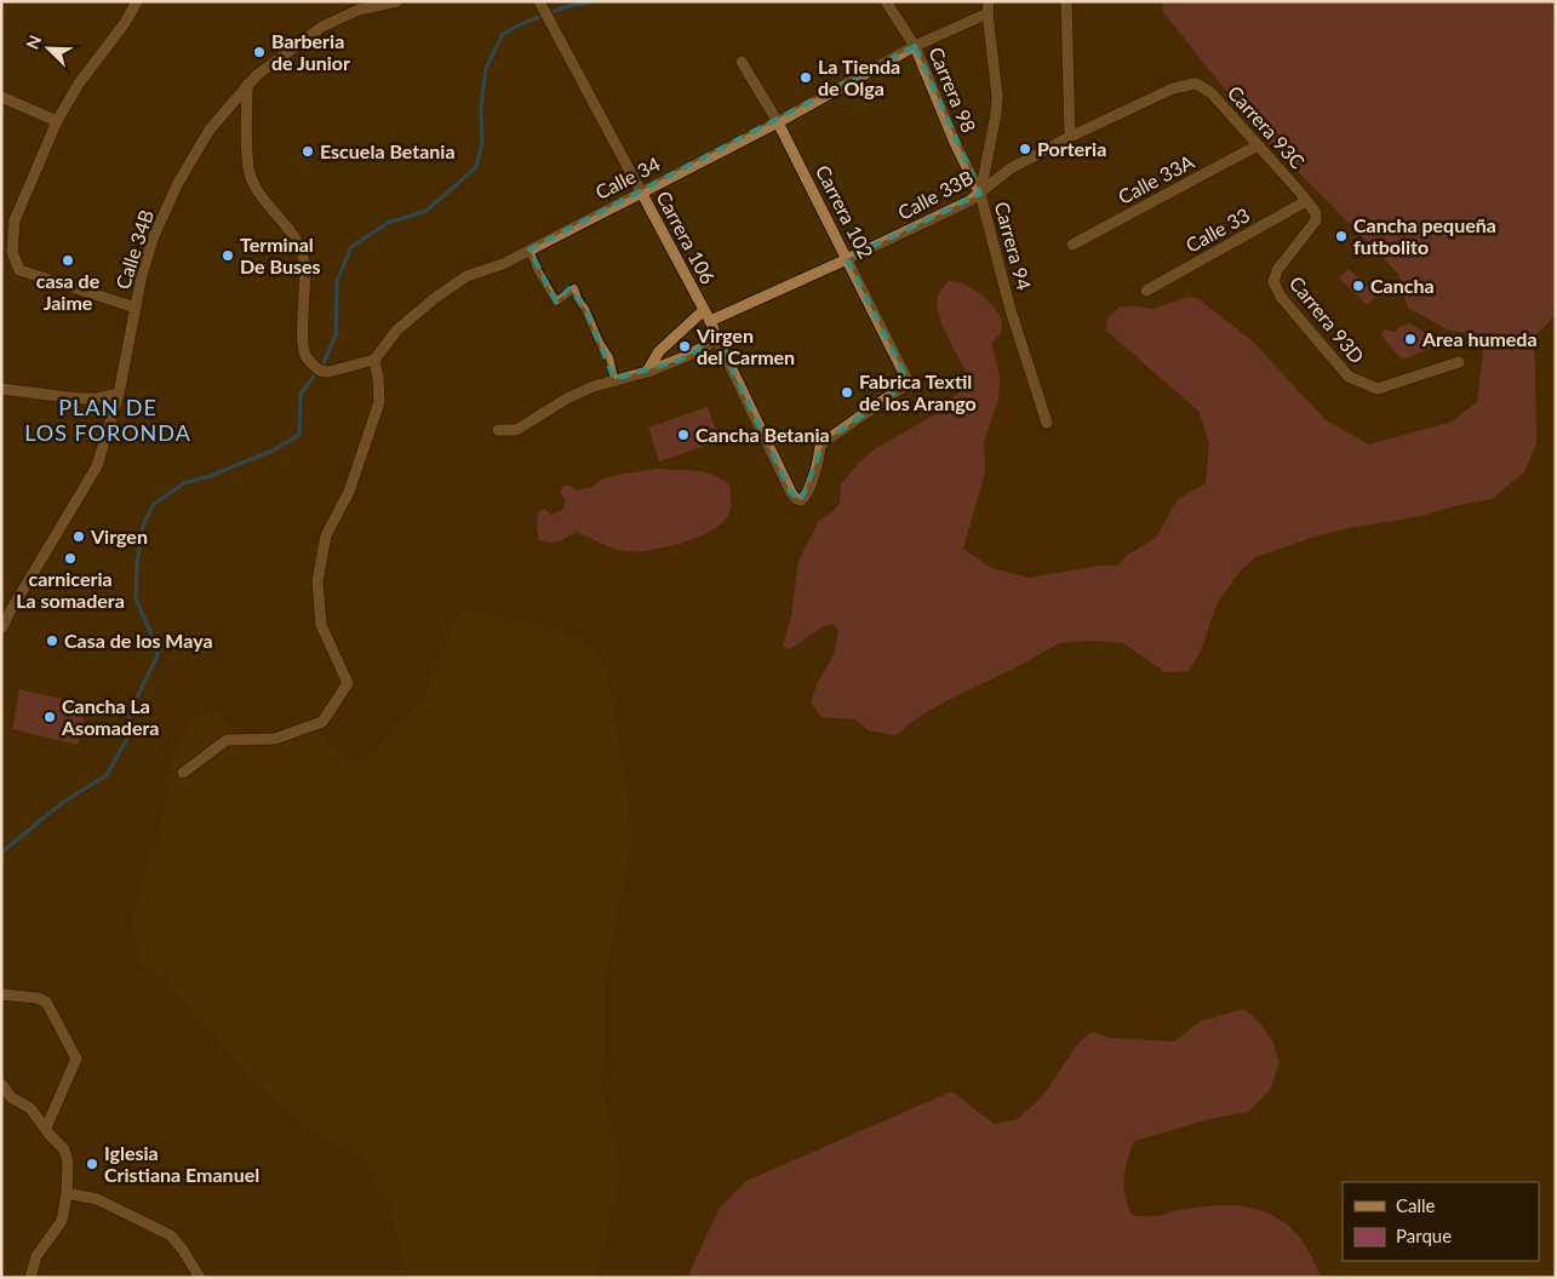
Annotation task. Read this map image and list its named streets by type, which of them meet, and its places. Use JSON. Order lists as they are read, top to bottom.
{
  "streets": {
    "street": [
      "Carrera 98",
      "Carrera 93C",
      "Calle 34",
      "Calle 33A",
      "Calle 33B",
      "Carrera 102",
      "Calle 33",
      "Carrera 106",
      "Carrera 94",
      "Calle 34B",
      "Carrera 93D"
    ]
  },
  "crossings": [
    ["Carrera 98", "Calle 34"],
    ["Carrera 98", "Calle 33B"],
    ["Carrera 98", "Carrera 94"],
    ["Carrera 93C", "Calle 33A"],
    ["Carrera 93C", "Calle 33B"],
    ["Carrera 93C", "Calle 33"],
    ["Carrera 93C", "Carrera 93D"],
    ["Calle 34", "Carrera 102"],
    ["Calle 34", "Carrera 106"],
    ["Calle 34", "Carrera 94"],
    ["Calle 33B", "Carrera 102"],
    ["Calle 33B", "Carrera 106"],
    ["Calle 33B", "Carrera 94"],
    ["Carrera 102", "Carrera 106"]
  ],
  "districts": ["PLAN DE LOS FORONDA"],
  "places": [
    "Barberia de Junior",
    "La Tienda de Olga",
    "Porteria",
    "Escuela Betania",
    "Cancha pequeña futbolito",
    "Terminal De Buses",
    "casa de Jaime",
    "Cancha",
    "Area humeda",
    "Virgen del Carmen",
    "Fabrica Textil de los Arango",
    "Cancha Betania",
    "Virgen",
    "carniceria La somadera",
    "Casa de los Maya",
    "Cancha La Asomadera",
    "Iglesia Cristiana Emanuel"
  ],
  "legend": ["Calle", "Parque"],
  "north": "top left"
}
